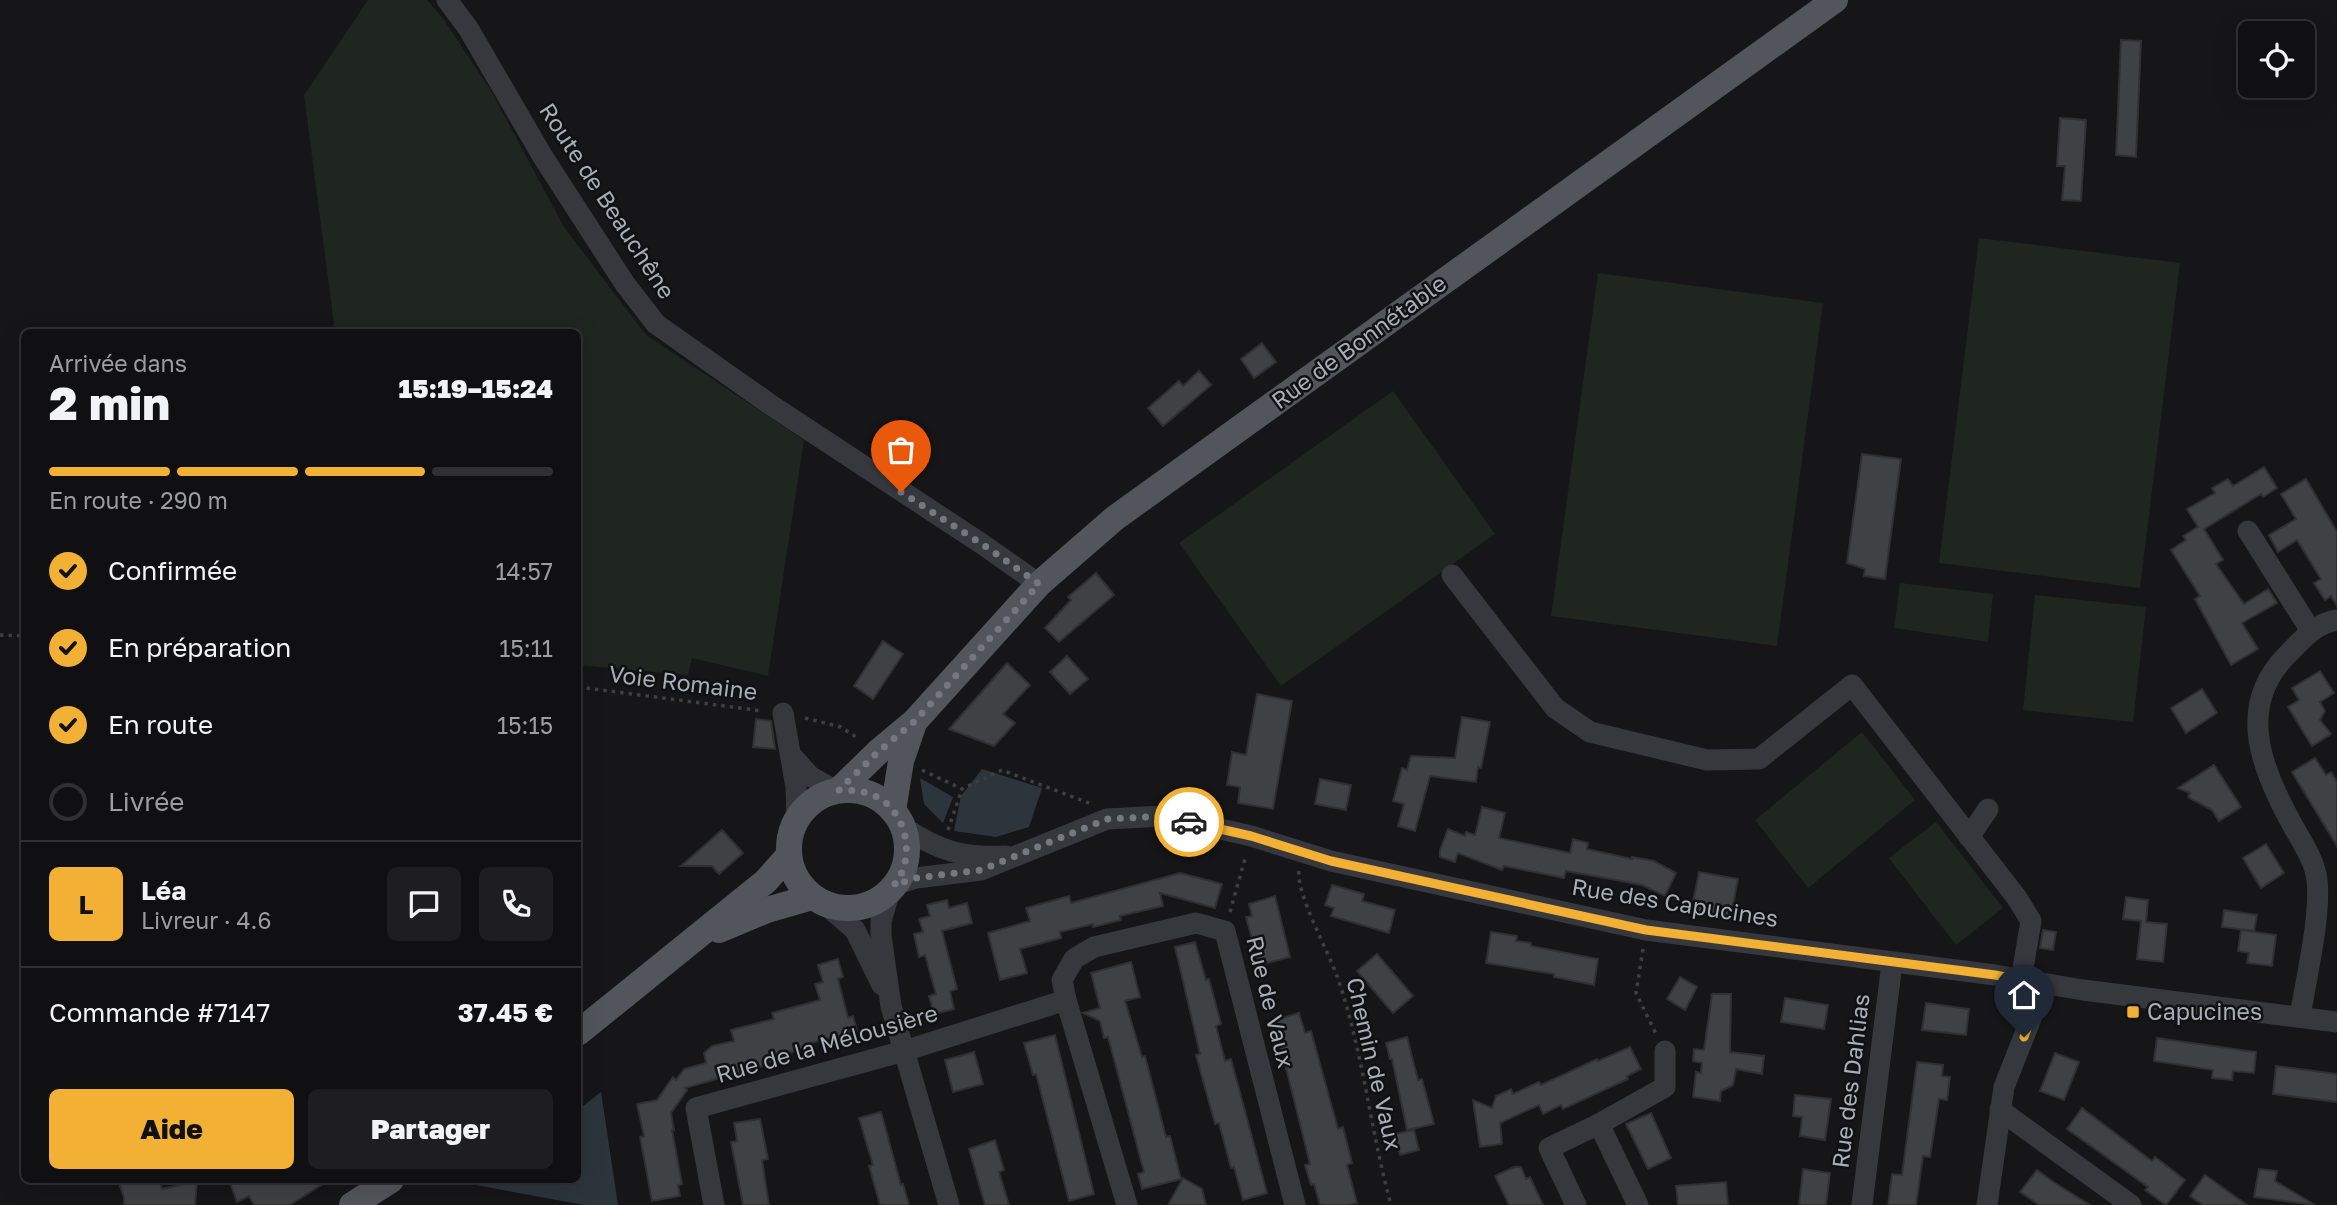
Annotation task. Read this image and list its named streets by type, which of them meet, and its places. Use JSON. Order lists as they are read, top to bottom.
{
  "streets": {
    "main road": ["Rue de Bonnétable"],
    "street": [
      "Route de Beauchêne",
      "Rue des Capucines",
      "Rue de Vaux",
      "Rue de la Mélousière",
      "Rue des Dahlias"
    ],
    "path": ["Voie Romaine", "Chemin de Vaux"]
  },
  "crossings": [
    ["Route de Beauchêne", "Rue de Bonnétable"],
    ["Rue de Bonnétable", "Voie Romaine"],
    ["Rue de Bonnétable", "Rue des Capucines"],
    ["Rue des Capucines", "Chemin de Vaux"],
    ["Rue des Capucines", "Rue des Dahlias"],
    ["Rue de Vaux", "Rue de la Mélousière"]
  ],
  "places": {
    "transit": ["Capucines"]
  },
  "page": {
    "heading": ["2 min", "Arrivée dans", "15:19–15:24"],
    "panel": [
      "Léa",
      "Livreur · 4.6",
      "Commande #7147",
      "37.45 €"
    ],
    "bar": "En route · 290 m",
    "list": [
      ["Confirmée", "14:57"],
      ["En préparation", "15:11"],
      ["En route", "15:15"],
      "Livrée"
    ],
    "round": "L",
    "buttons": ["Aide", "Partager"]
  }
}
